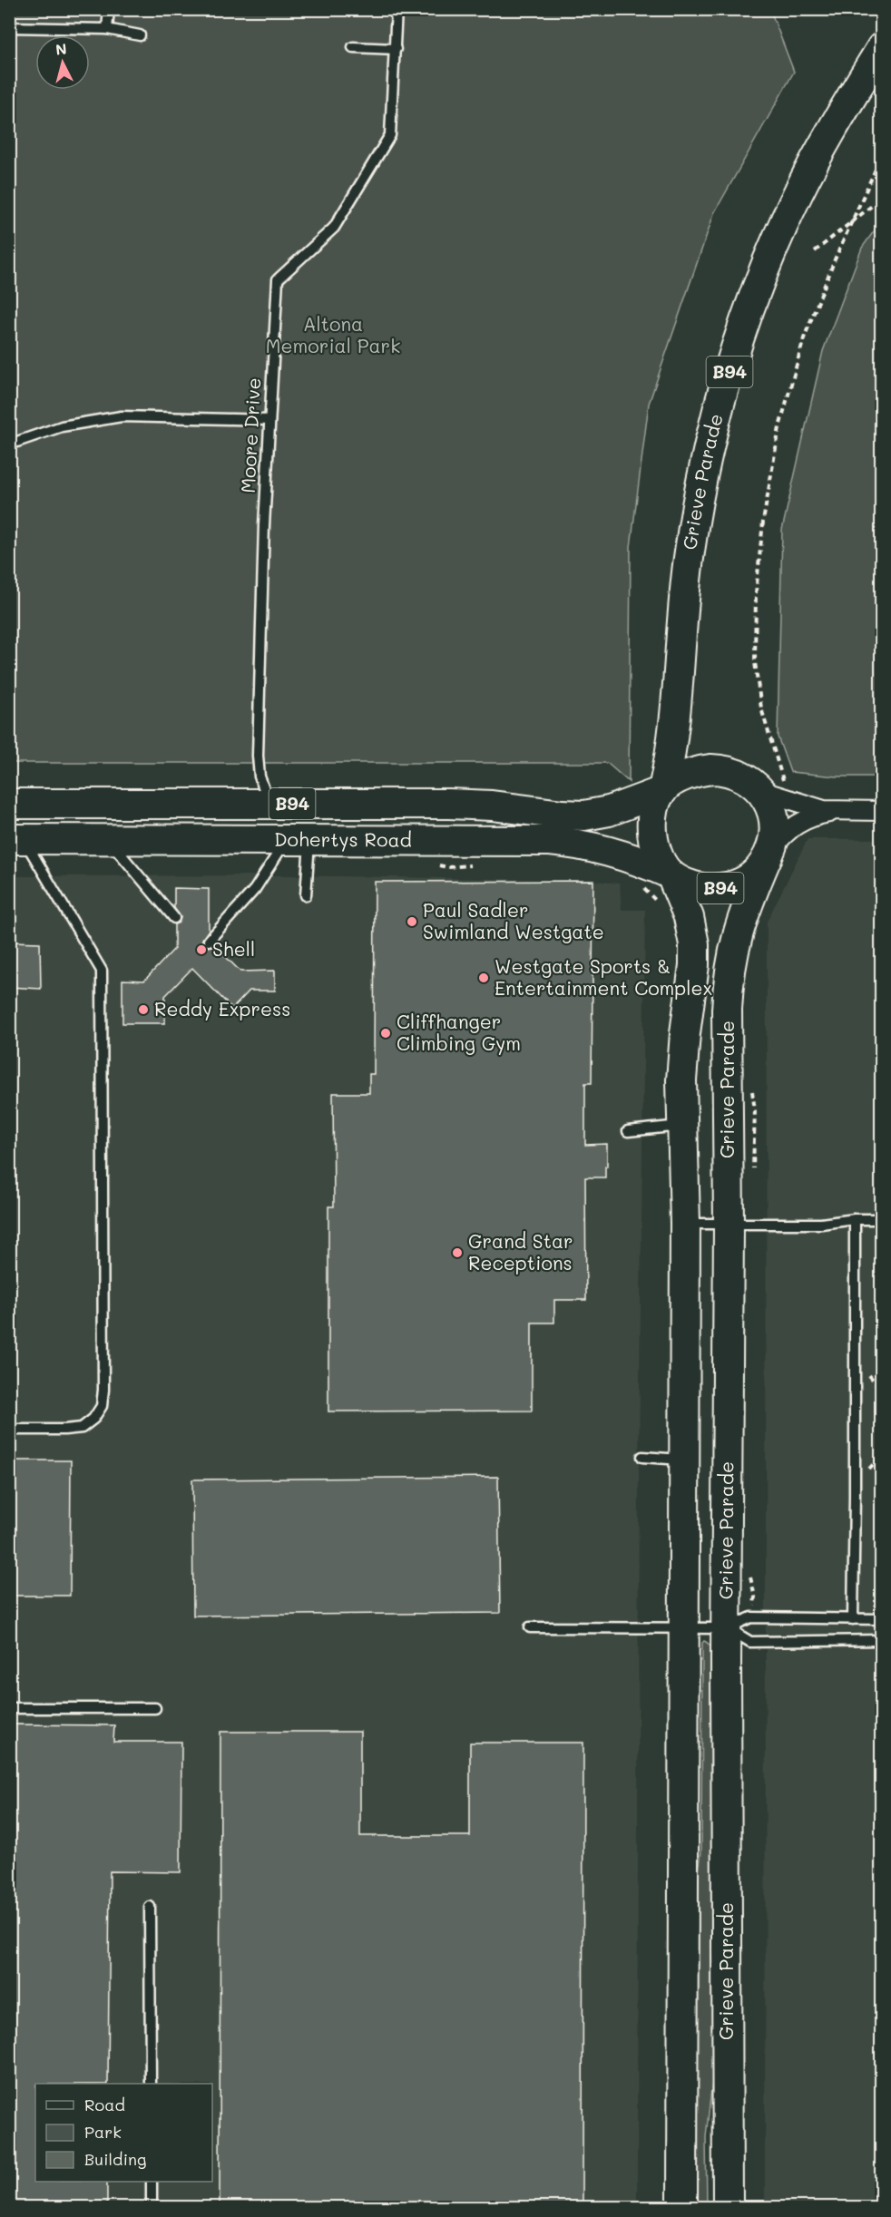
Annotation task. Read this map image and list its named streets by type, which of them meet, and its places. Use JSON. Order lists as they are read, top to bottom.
{
  "streets": {
    "main road": ["B94", "Grieve Parade", "Dohertys Road"],
    "lane": ["Moore Drive"]
  },
  "crossings": [
    ["B94", "Grieve Parade"],
    ["B94", "Dohertys Road"],
    ["Moore Drive", "Dohertys Road"],
    ["Grieve Parade", "Dohertys Road"]
  ],
  "parks": ["Altona Memorial Park"],
  "places": [
    "Paul Sadler Swimland Westgate",
    "Shell",
    "Westgate Sports & Entertainment Complex",
    "Reddy Express",
    "Cliffhanger Climbing Gym",
    "Grand Star Receptions"
  ],
  "legend": ["Road", "Park", "Building"],
  "north": "top"
}
